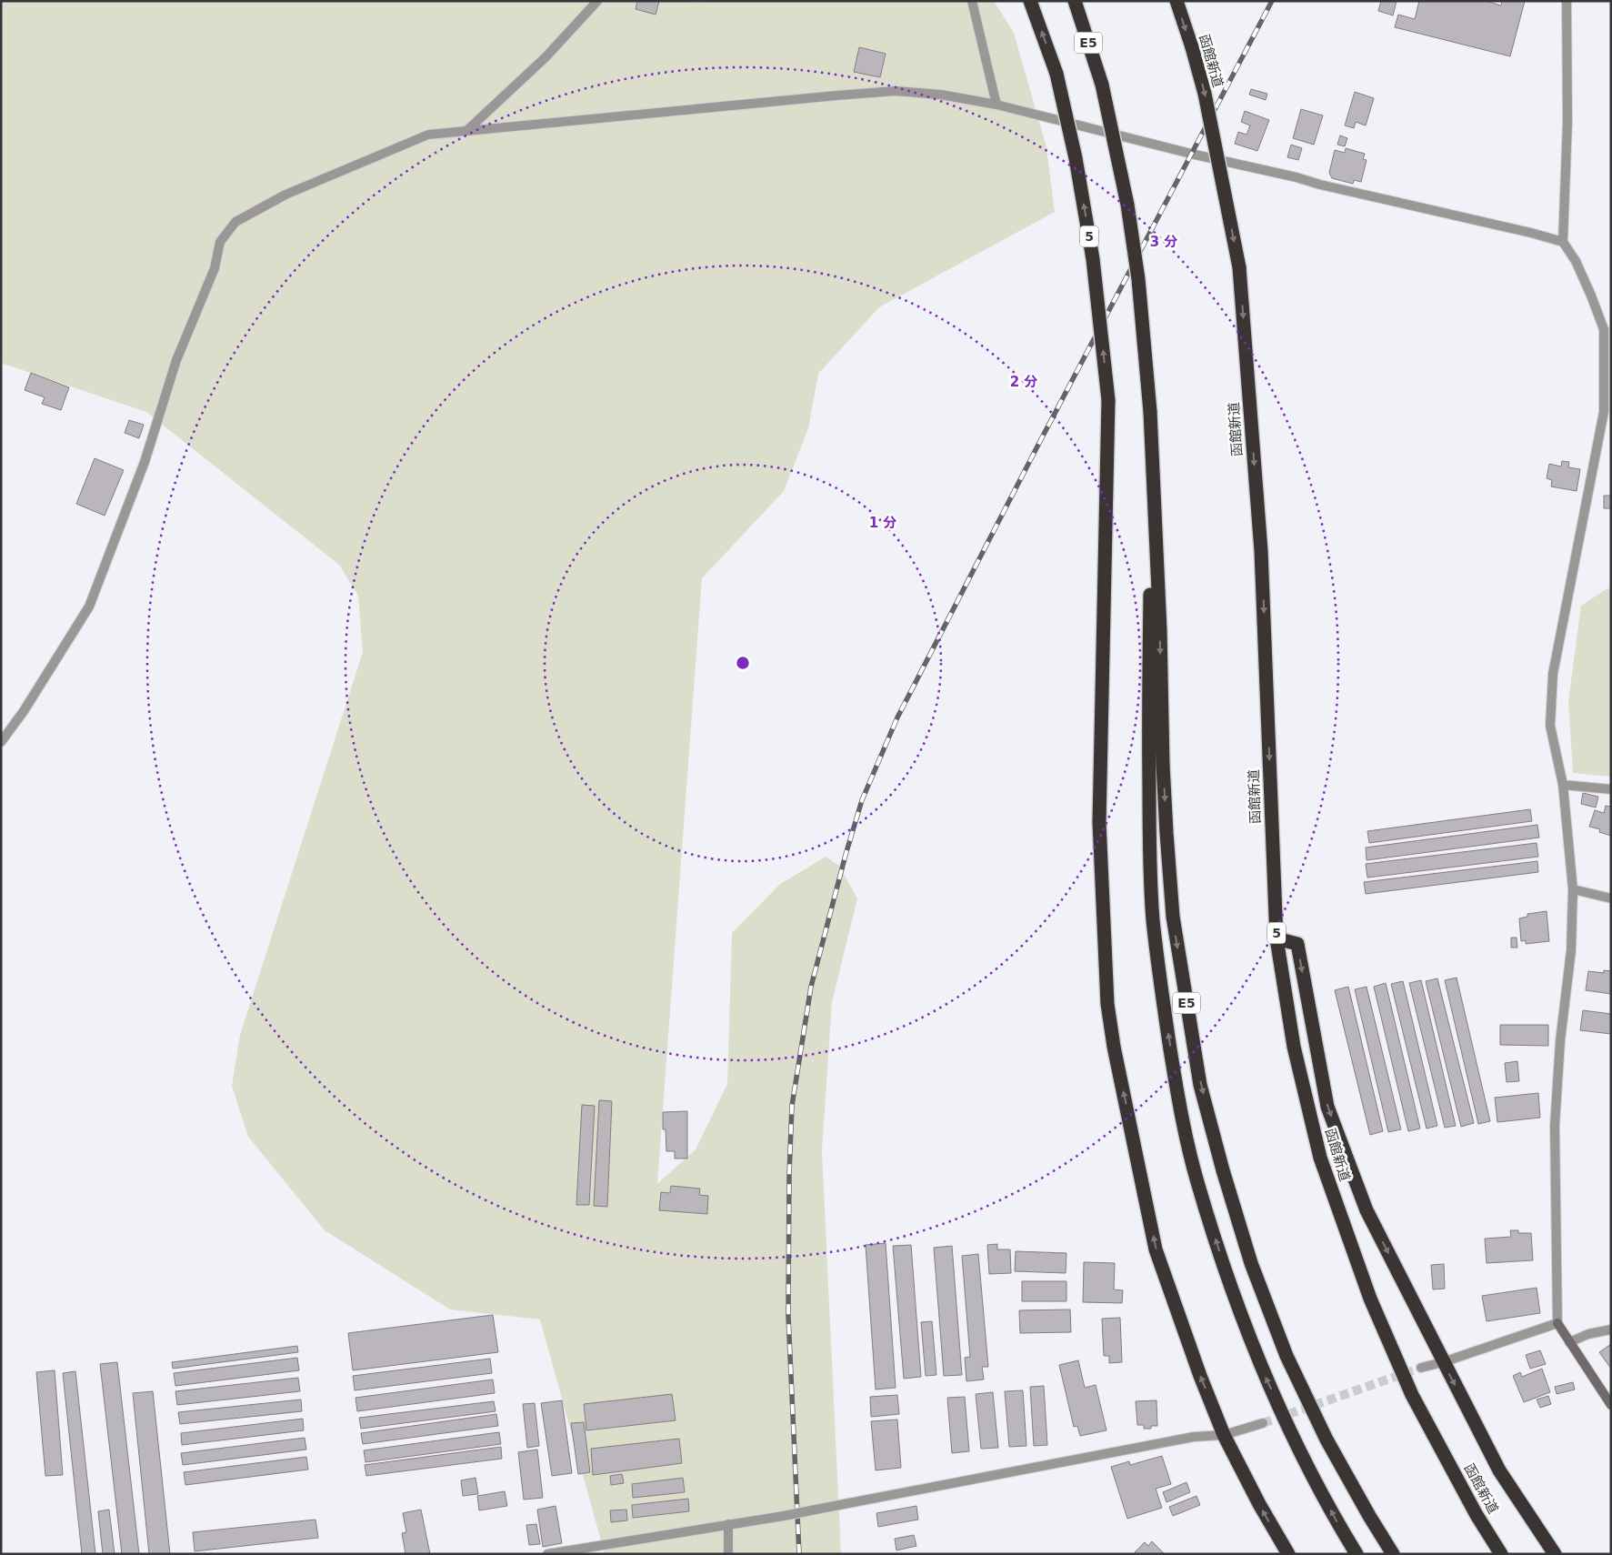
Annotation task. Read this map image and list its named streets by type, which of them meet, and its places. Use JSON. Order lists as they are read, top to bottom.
{
  "streets": {
    "highway": ["E5", "函館新道", "5"]
  },
  "rings": ["3 分", "2 分", "1 分"]
}
